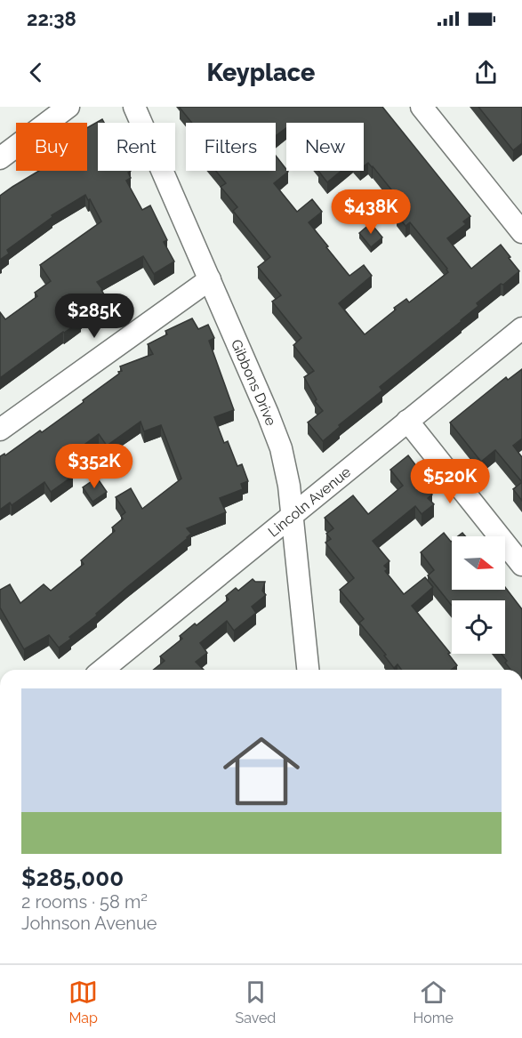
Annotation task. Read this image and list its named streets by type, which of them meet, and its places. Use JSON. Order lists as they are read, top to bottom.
{
  "streets": {
    "street": ["Gibbons Drive", "Lincoln Avenue"]
  },
  "crossings": [
    ["Gibbons Drive", "Lincoln Avenue"]
  ],
  "north": "right",
  "page": {
    "status": "22:38",
    "header": "Keyplace",
    "chip": [
      "Buy",
      "Rent",
      "Filters",
      "New"
    ],
    "price": [
      "$438K",
      "$285K",
      "$352K",
      "$520K"
    ],
    "list": [
      {
        "name": "$285,000",
        "note": "2 rooms · 58 m² · Johnson Avenue"
      }
    ],
    "tabs": ["Map", "Saved", "Home"]
  }
}
